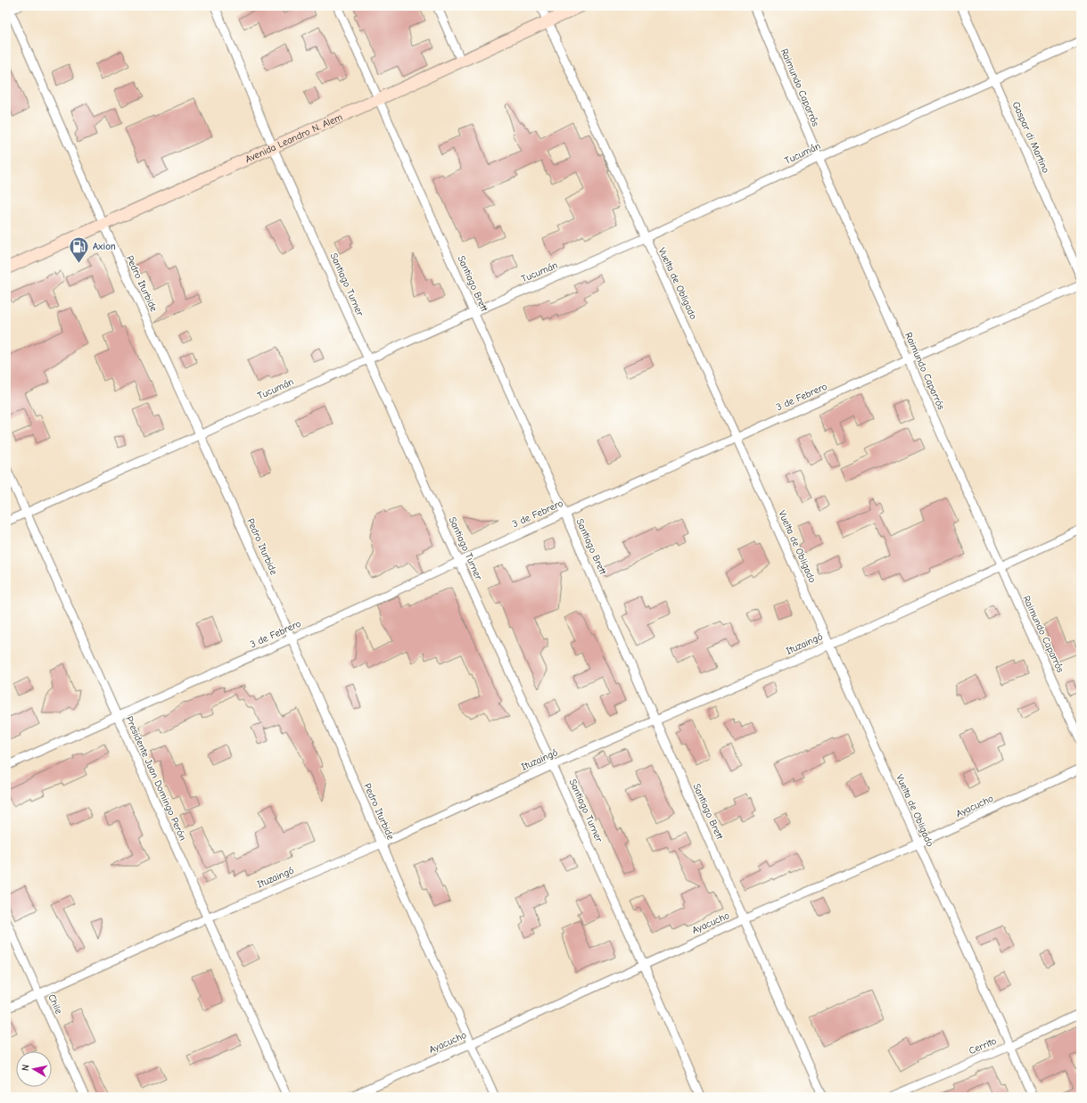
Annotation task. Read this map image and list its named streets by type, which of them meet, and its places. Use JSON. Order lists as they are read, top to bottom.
{
  "streets": {
    "main road": ["Avenida Leandro N. Alem"],
    "street": [
      "Raimundo Caparrós",
      "Gaspar di Martino",
      "Tucumán",
      "Pedro Iturbide",
      "Santiago Brett",
      "Vuelta de Obligado",
      "Santiago Turner",
      "3 de Febrero",
      "Ituzaingó",
      "Presidente Juan Domingo Perón",
      "Ayacucho",
      "Chile",
      "Cerrito"
    ]
  },
  "crossings": [
    ["Raimundo Caparrós", "Tucumán"],
    ["Raimundo Caparrós", "3 de Febrero"],
    ["Raimundo Caparrós", "Ituzaingó"],
    ["Avenida Leandro N. Alem", "Pedro Iturbide"],
    ["Avenida Leandro N. Alem", "Santiago Brett"],
    ["Avenida Leandro N. Alem", "Vuelta de Obligado"],
    ["Avenida Leandro N. Alem", "Santiago Turner"],
    ["Gaspar di Martino", "Tucumán"],
    ["Tucumán", "Pedro Iturbide"],
    ["Tucumán", "Santiago Brett"],
    ["Tucumán", "Vuelta de Obligado"],
    ["Tucumán", "Santiago Turner"],
    ["Tucumán", "Presidente Juan Domingo Perón"],
    ["Pedro Iturbide", "3 de Febrero"],
    ["Pedro Iturbide", "Ituzaingó"],
    ["Pedro Iturbide", "Ayacucho"],
    ["Santiago Brett", "3 de Febrero"],
    ["Santiago Brett", "Ituzaingó"],
    ["Santiago Brett", "Ayacucho"],
    ["Vuelta de Obligado", "3 de Febrero"],
    ["Vuelta de Obligado", "Ituzaingó"],
    ["Vuelta de Obligado", "Ayacucho"],
    ["Vuelta de Obligado", "Cerrito"],
    ["Santiago Turner", "3 de Febrero"],
    ["Santiago Turner", "Ituzaingó"],
    ["Santiago Turner", "Ayacucho"],
    ["3 de Febrero", "Presidente Juan Domingo Perón"],
    ["Ituzaingó", "Presidente Juan Domingo Perón"],
    ["Ituzaingó", "Chile"]
  ],
  "places": {
    "fuel station": ["Axion"]
  },
  "north": "left"
}
